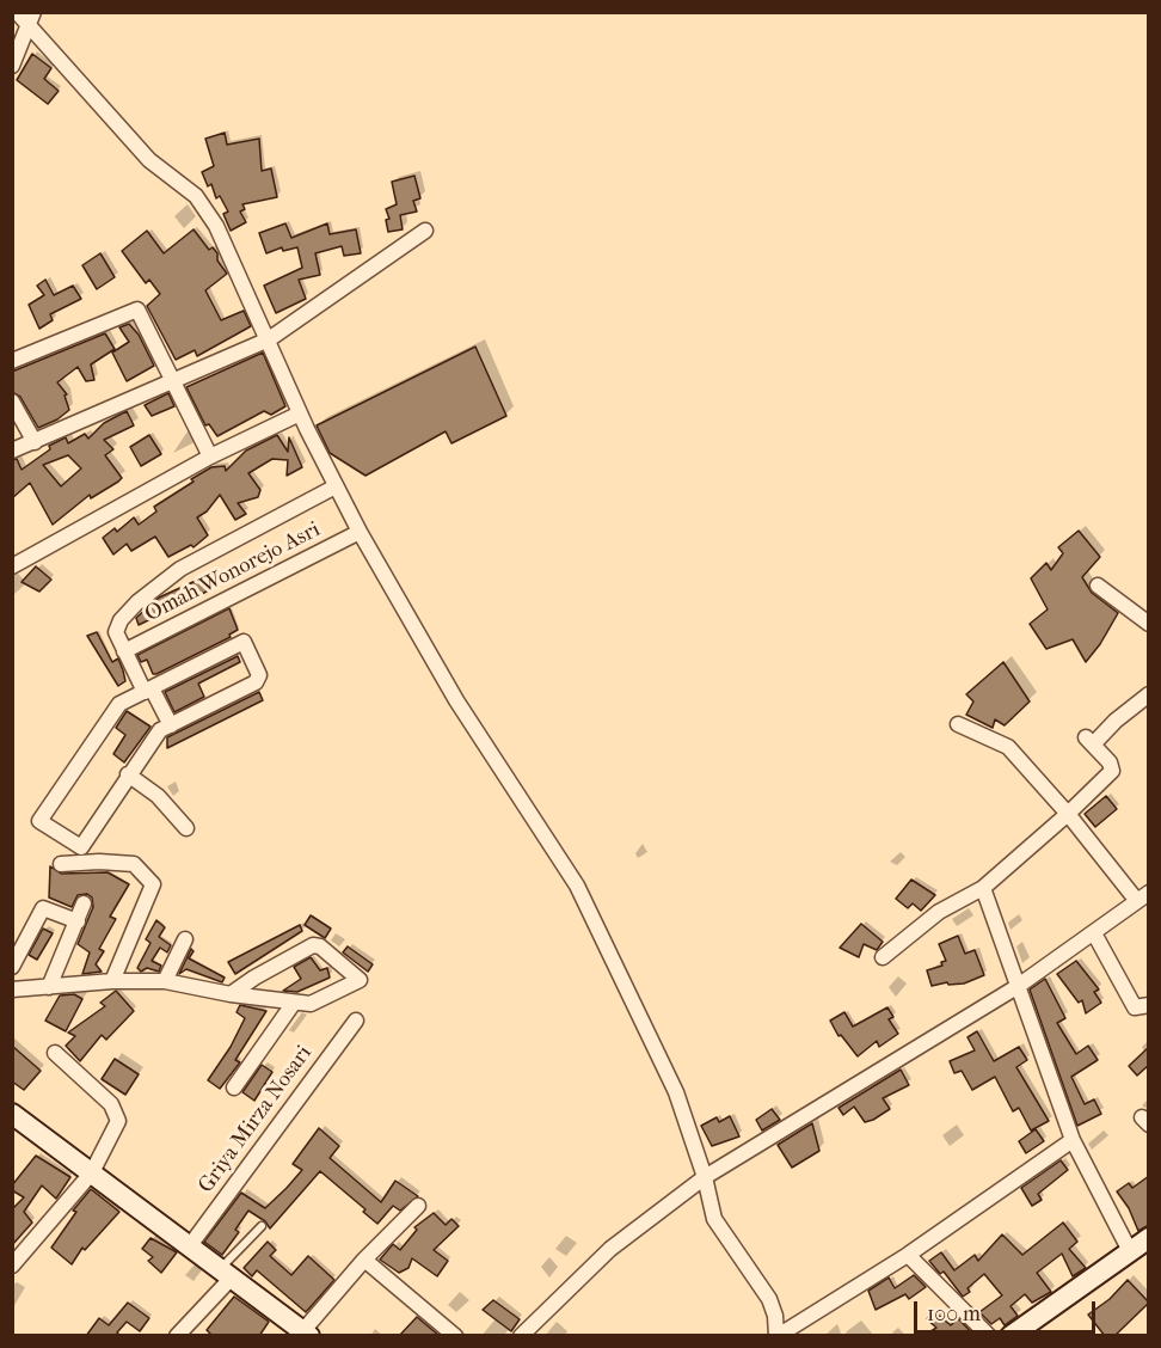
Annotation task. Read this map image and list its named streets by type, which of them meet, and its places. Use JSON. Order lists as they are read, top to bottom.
{
  "streets": {
    "street": ["Omah Wonorejo Asri", "Griya Mirza Nosari"]
  },
  "scale_bar": "100 m"
}
